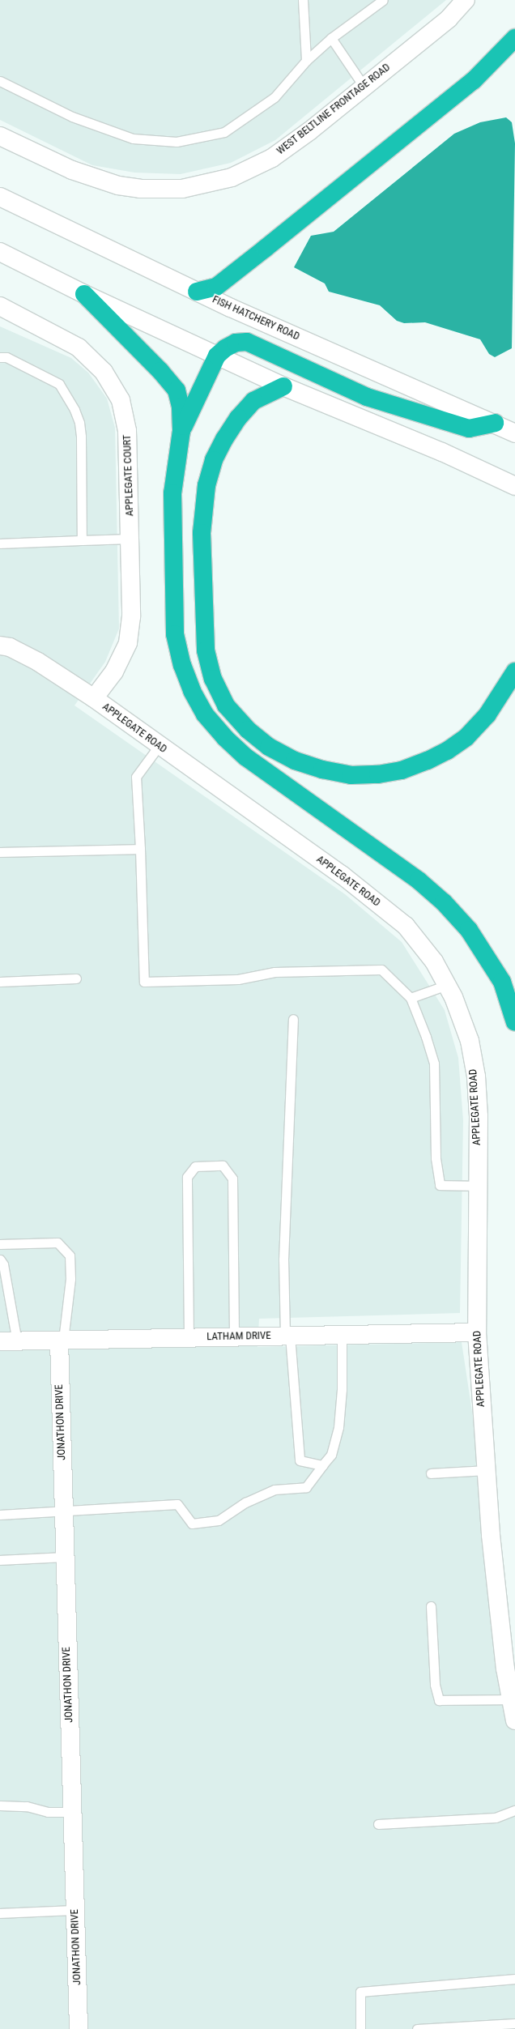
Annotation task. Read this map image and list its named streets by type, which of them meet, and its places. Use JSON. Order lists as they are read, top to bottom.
{
  "streets": {
    "street": [
      "WEST BELTLINE FRONTAGE ROAD",
      "FISH HATCHERY ROAD",
      "APPLEGATE COURT",
      "APPLEGATE ROAD",
      "LATHAM DRIVE",
      "JONATHON DRIVE"
    ]
  },
  "crossings": [
    ["APPLEGATE COURT", "APPLEGATE ROAD"],
    ["APPLEGATE ROAD", "LATHAM DRIVE"],
    ["LATHAM DRIVE", "JONATHON DRIVE"]
  ]
}
